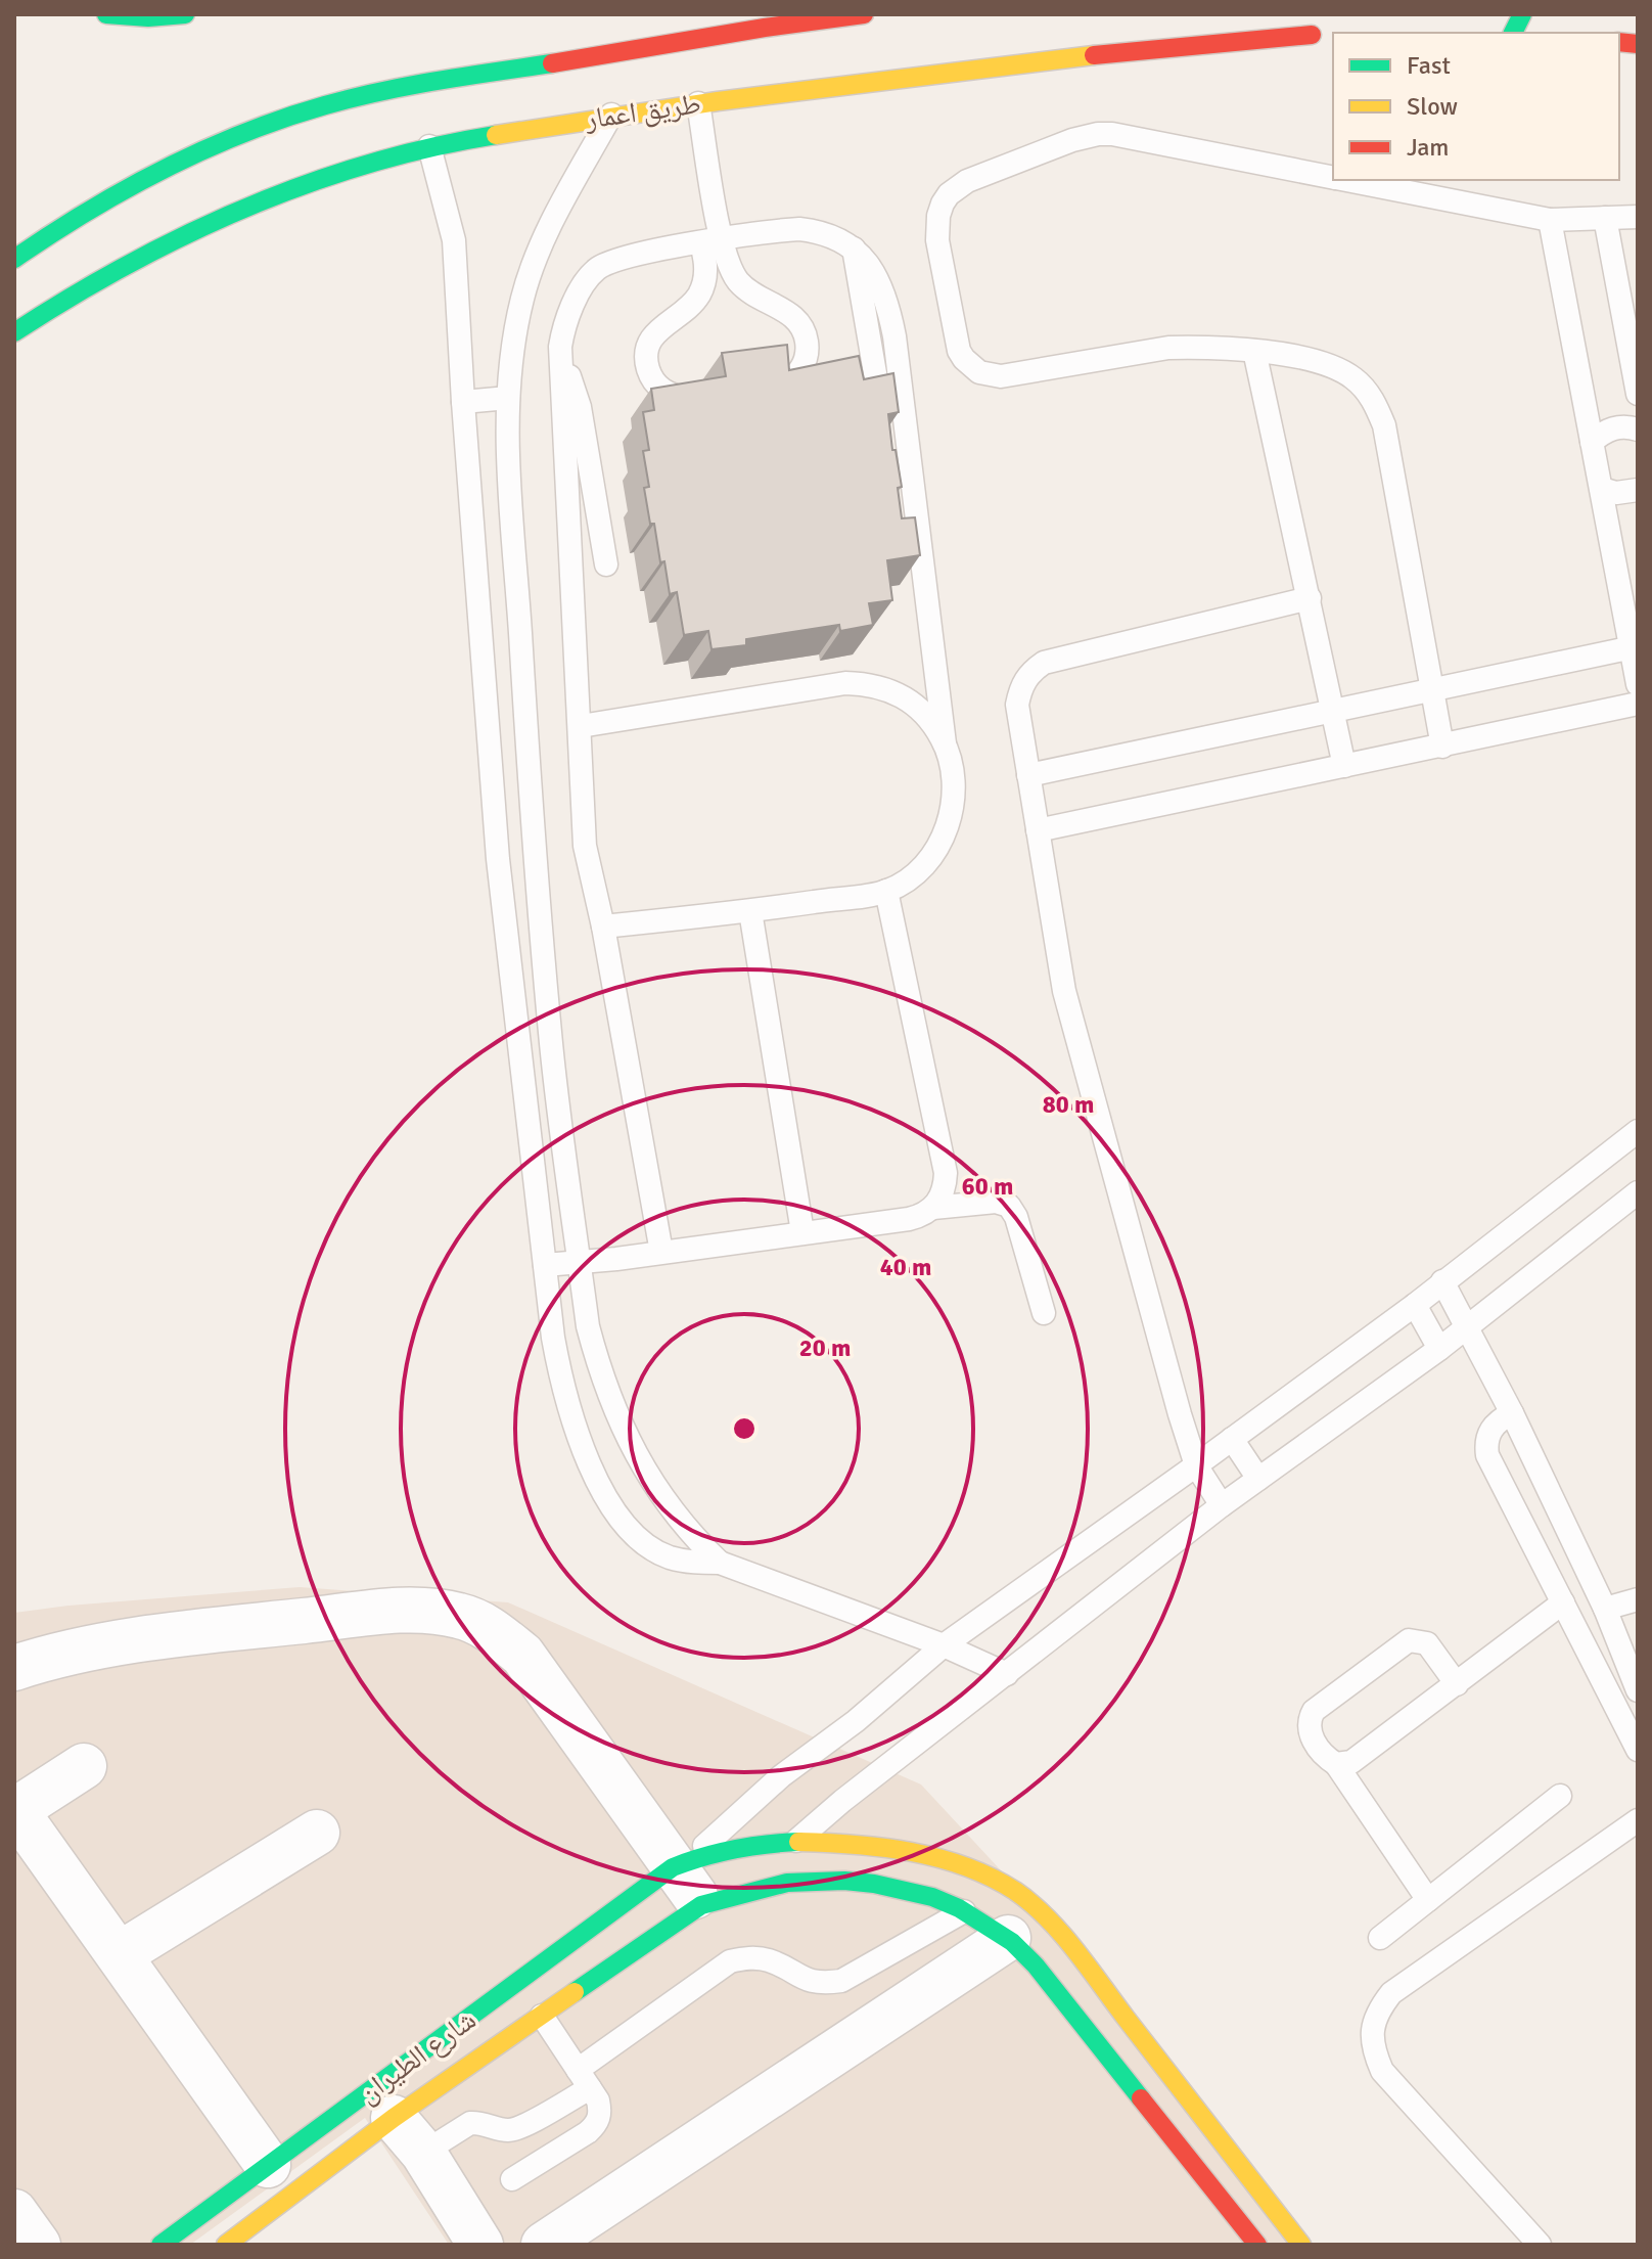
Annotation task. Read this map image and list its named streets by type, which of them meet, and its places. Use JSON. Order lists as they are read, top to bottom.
{
  "streets": {
    "main road": ["طريق اعمار", "شارع الطيران"]
  },
  "legend": ["Fast", "Slow", "Jam"],
  "rings": [
    "80 m",
    "60 m",
    "40 m",
    "20 m"
  ]
}
